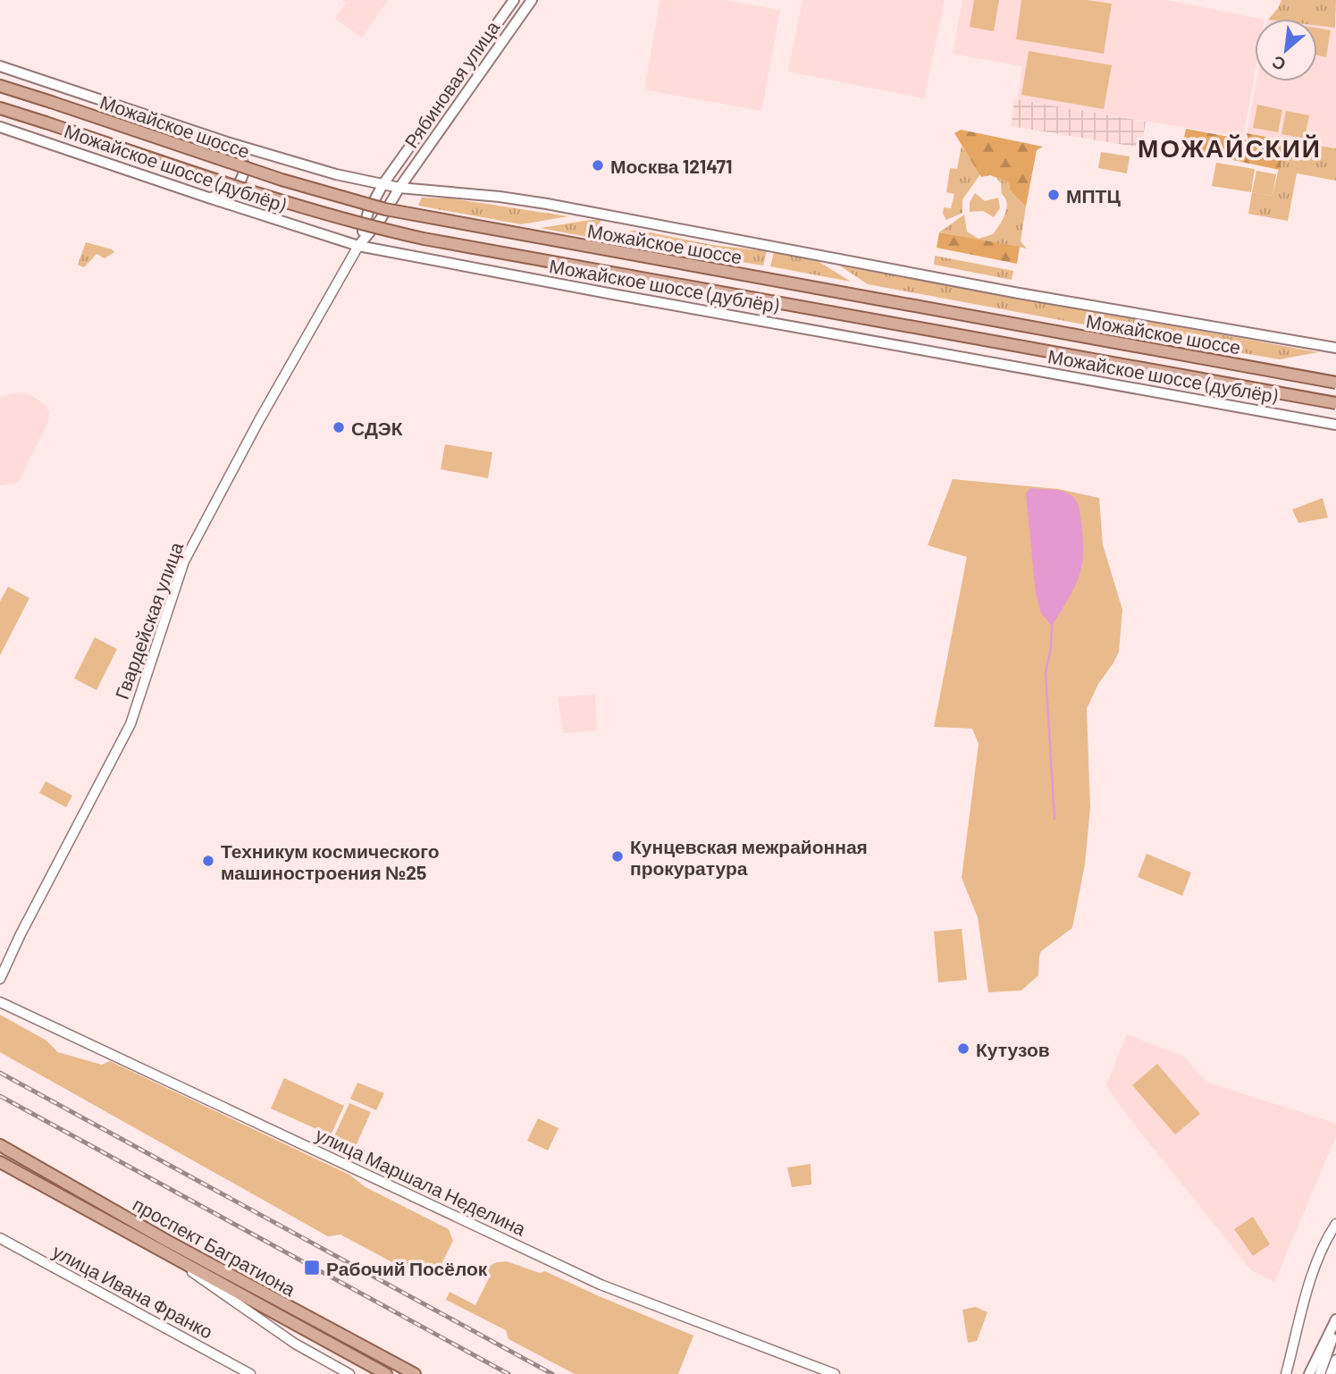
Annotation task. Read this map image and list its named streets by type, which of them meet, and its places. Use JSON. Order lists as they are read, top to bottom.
{
  "streets": {
    "main road": [
      "Рябиновая улица",
      "Можайское шоссе",
      "Можайское шоссе (дублёр)",
      "проспект Багратиона"
    ],
    "street": ["Гвардейская улица", "улица Маршала Неделина", "улица Ивана Франко"]
  },
  "crossings": [
    ["Рябиновая улица", "Можайское шоссе (дублёр)"],
    ["Рябиновая улица", "Гвардейская улица"],
    ["Можайское шоссе (дублёр)", "Гвардейская улица"]
  ],
  "districts": ["МОЖАЙСКИЙ"],
  "places": {
    "other": [
      "Москва 121471",
      "МПТЦ",
      "СДЭК",
      "Кунцевская межрайонная прокуратура",
      "Техникум космического машиностроения №25",
      "Кутузов"
    ],
    "transit": ["Рабочий Посёлок"]
  },
  "north": "bottom left"
}
